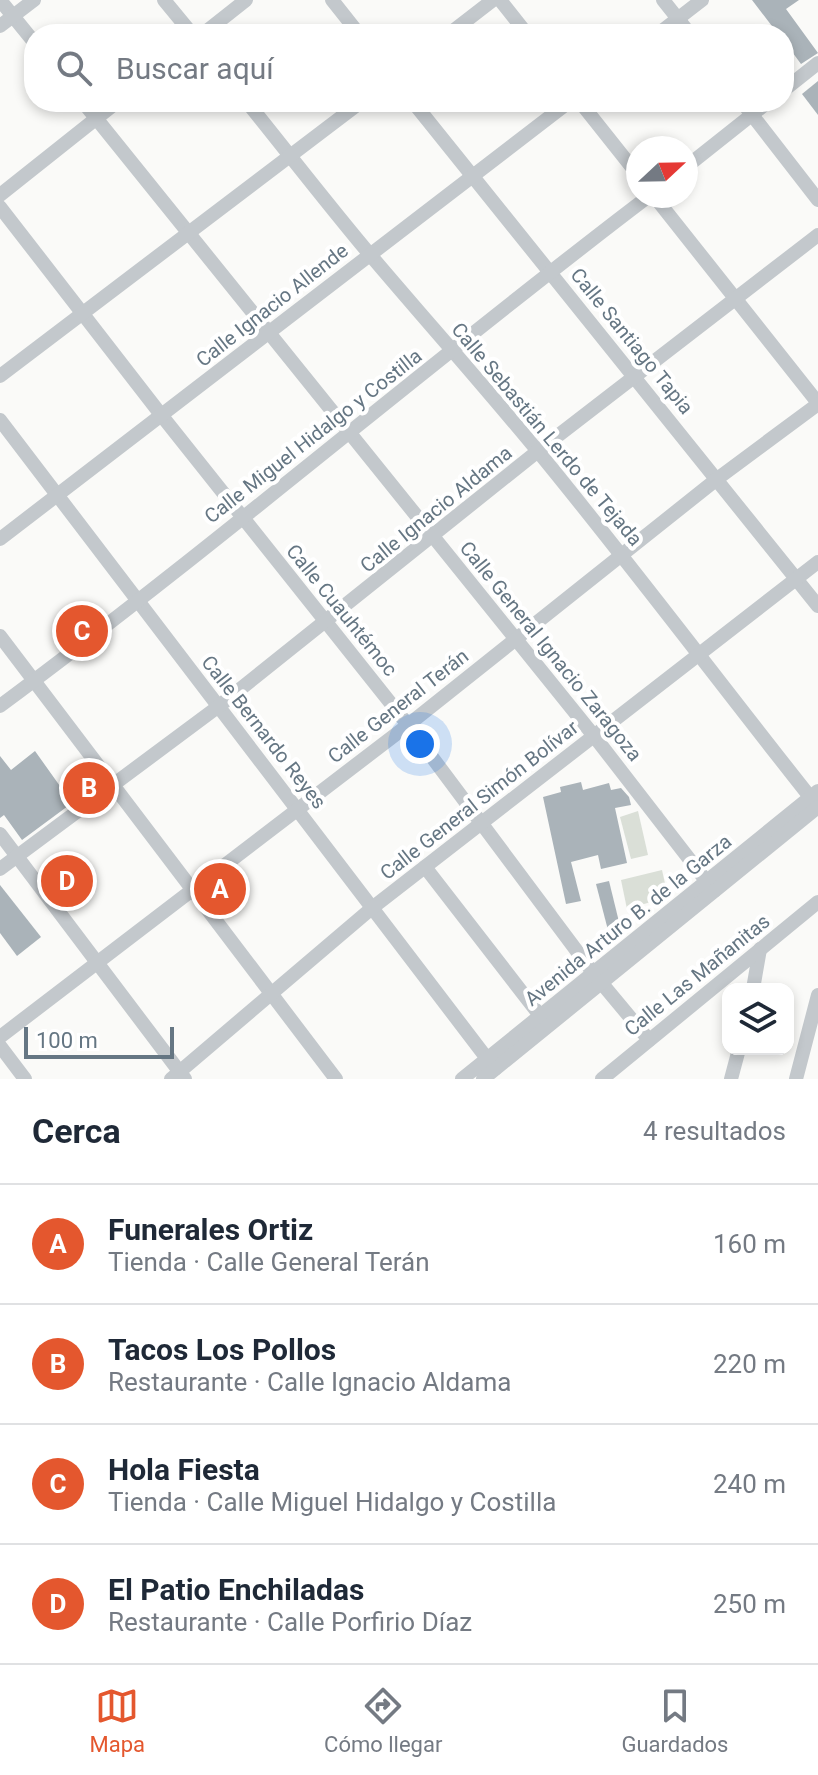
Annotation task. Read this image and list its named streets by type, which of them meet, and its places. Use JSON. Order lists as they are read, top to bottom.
{
  "streets": {
    "street": [
      "Calle Ignacio Allende",
      "Calle Santiago Tapia",
      "Calle Sebastián Lerdo de Tejada",
      "Calle Miguel Hidalgo y Costilla",
      "Calle Ignacio Aldama",
      "Calle Cuauhtémoc",
      "Calle General Ignacio Zaragoza",
      "Calle General Terán",
      "Calle Bernardo Reyes",
      "Calle General Simón Bolívar",
      "Avenida Arturo B. de la Garza",
      "Calle Las Mañanitas"
    ]
  },
  "crossings": [
    ["Calle Ignacio Allende", "Calle Santiago Tapia"],
    ["Calle Ignacio Allende", "Calle Sebastián Lerdo de Tejada"],
    ["Calle Ignacio Allende", "Calle Cuauhtémoc"],
    ["Calle Ignacio Allende", "Calle General Ignacio Zaragoza"],
    ["Calle Ignacio Allende", "Calle Bernardo Reyes"],
    ["Calle Santiago Tapia", "Calle Miguel Hidalgo y Costilla"],
    ["Calle Santiago Tapia", "Calle Ignacio Aldama"],
    ["Calle Santiago Tapia", "Calle General Terán"],
    ["Calle Santiago Tapia", "Calle General Simón Bolívar"],
    ["Calle Sebastián Lerdo de Tejada", "Calle Miguel Hidalgo y Costilla"],
    ["Calle Sebastián Lerdo de Tejada", "Calle Ignacio Aldama"],
    ["Calle Sebastián Lerdo de Tejada", "Calle General Terán"],
    ["Calle Sebastián Lerdo de Tejada", "Calle General Simón Bolívar"],
    ["Calle Sebastián Lerdo de Tejada", "Avenida Arturo B. de la Garza"],
    ["Calle Miguel Hidalgo y Costilla", "Calle Cuauhtémoc"],
    ["Calle Miguel Hidalgo y Costilla", "Calle General Ignacio Zaragoza"],
    ["Calle Miguel Hidalgo y Costilla", "Calle Bernardo Reyes"],
    ["Calle Ignacio Aldama", "Calle Cuauhtémoc"],
    ["Calle Ignacio Aldama", "Calle General Ignacio Zaragoza"],
    ["Calle Ignacio Aldama", "Calle Bernardo Reyes"],
    ["Calle Cuauhtémoc", "Calle General Terán"],
    ["Calle Cuauhtémoc", "Calle General Simón Bolívar"],
    ["Calle Cuauhtémoc", "Avenida Arturo B. de la Garza"],
    ["Calle Cuauhtémoc", "Calle Las Mañanitas"],
    ["Calle General Ignacio Zaragoza", "Calle General Terán"],
    ["Calle General Ignacio Zaragoza", "Calle General Simón Bolívar"],
    ["Calle General Ignacio Zaragoza", "Avenida Arturo B. de la Garza"],
    ["Calle General Terán", "Calle Bernardo Reyes"],
    ["Calle Bernardo Reyes", "Calle General Simón Bolívar"],
    ["Calle Bernardo Reyes", "Avenida Arturo B. de la Garza"]
  ],
  "scale_bar": "100 m",
  "north": "right",
  "page": {
    "search": "Buscar aquí",
    "pins": [
      "C",
      "B",
      "D",
      "A"
    ],
    "scale": "100 m",
    "heading": ["Cerca", "4 resultados"],
    "list": [
      {
        "mark": "A",
        "name": "Funerales Ortiz",
        "note": "Tienda · Calle General Terán",
        "value": "160 m"
      },
      {
        "mark": "B",
        "name": "Tacos Los Pollos",
        "note": "Restaurante · Calle Ignacio Aldama",
        "value": "220 m"
      },
      {
        "mark": "C",
        "name": "Hola Fiesta",
        "note": "Tienda · Calle Miguel Hidalgo y Costilla",
        "value": "240 m"
      },
      {
        "mark": "D",
        "name": "El Patio Enchiladas",
        "note": "Restaurante · Calle Porfirio Díaz",
        "value": "250 m"
      }
    ],
    "nav": ["Mapa", "Cómo llegar", "Guardados"]
  }
}
